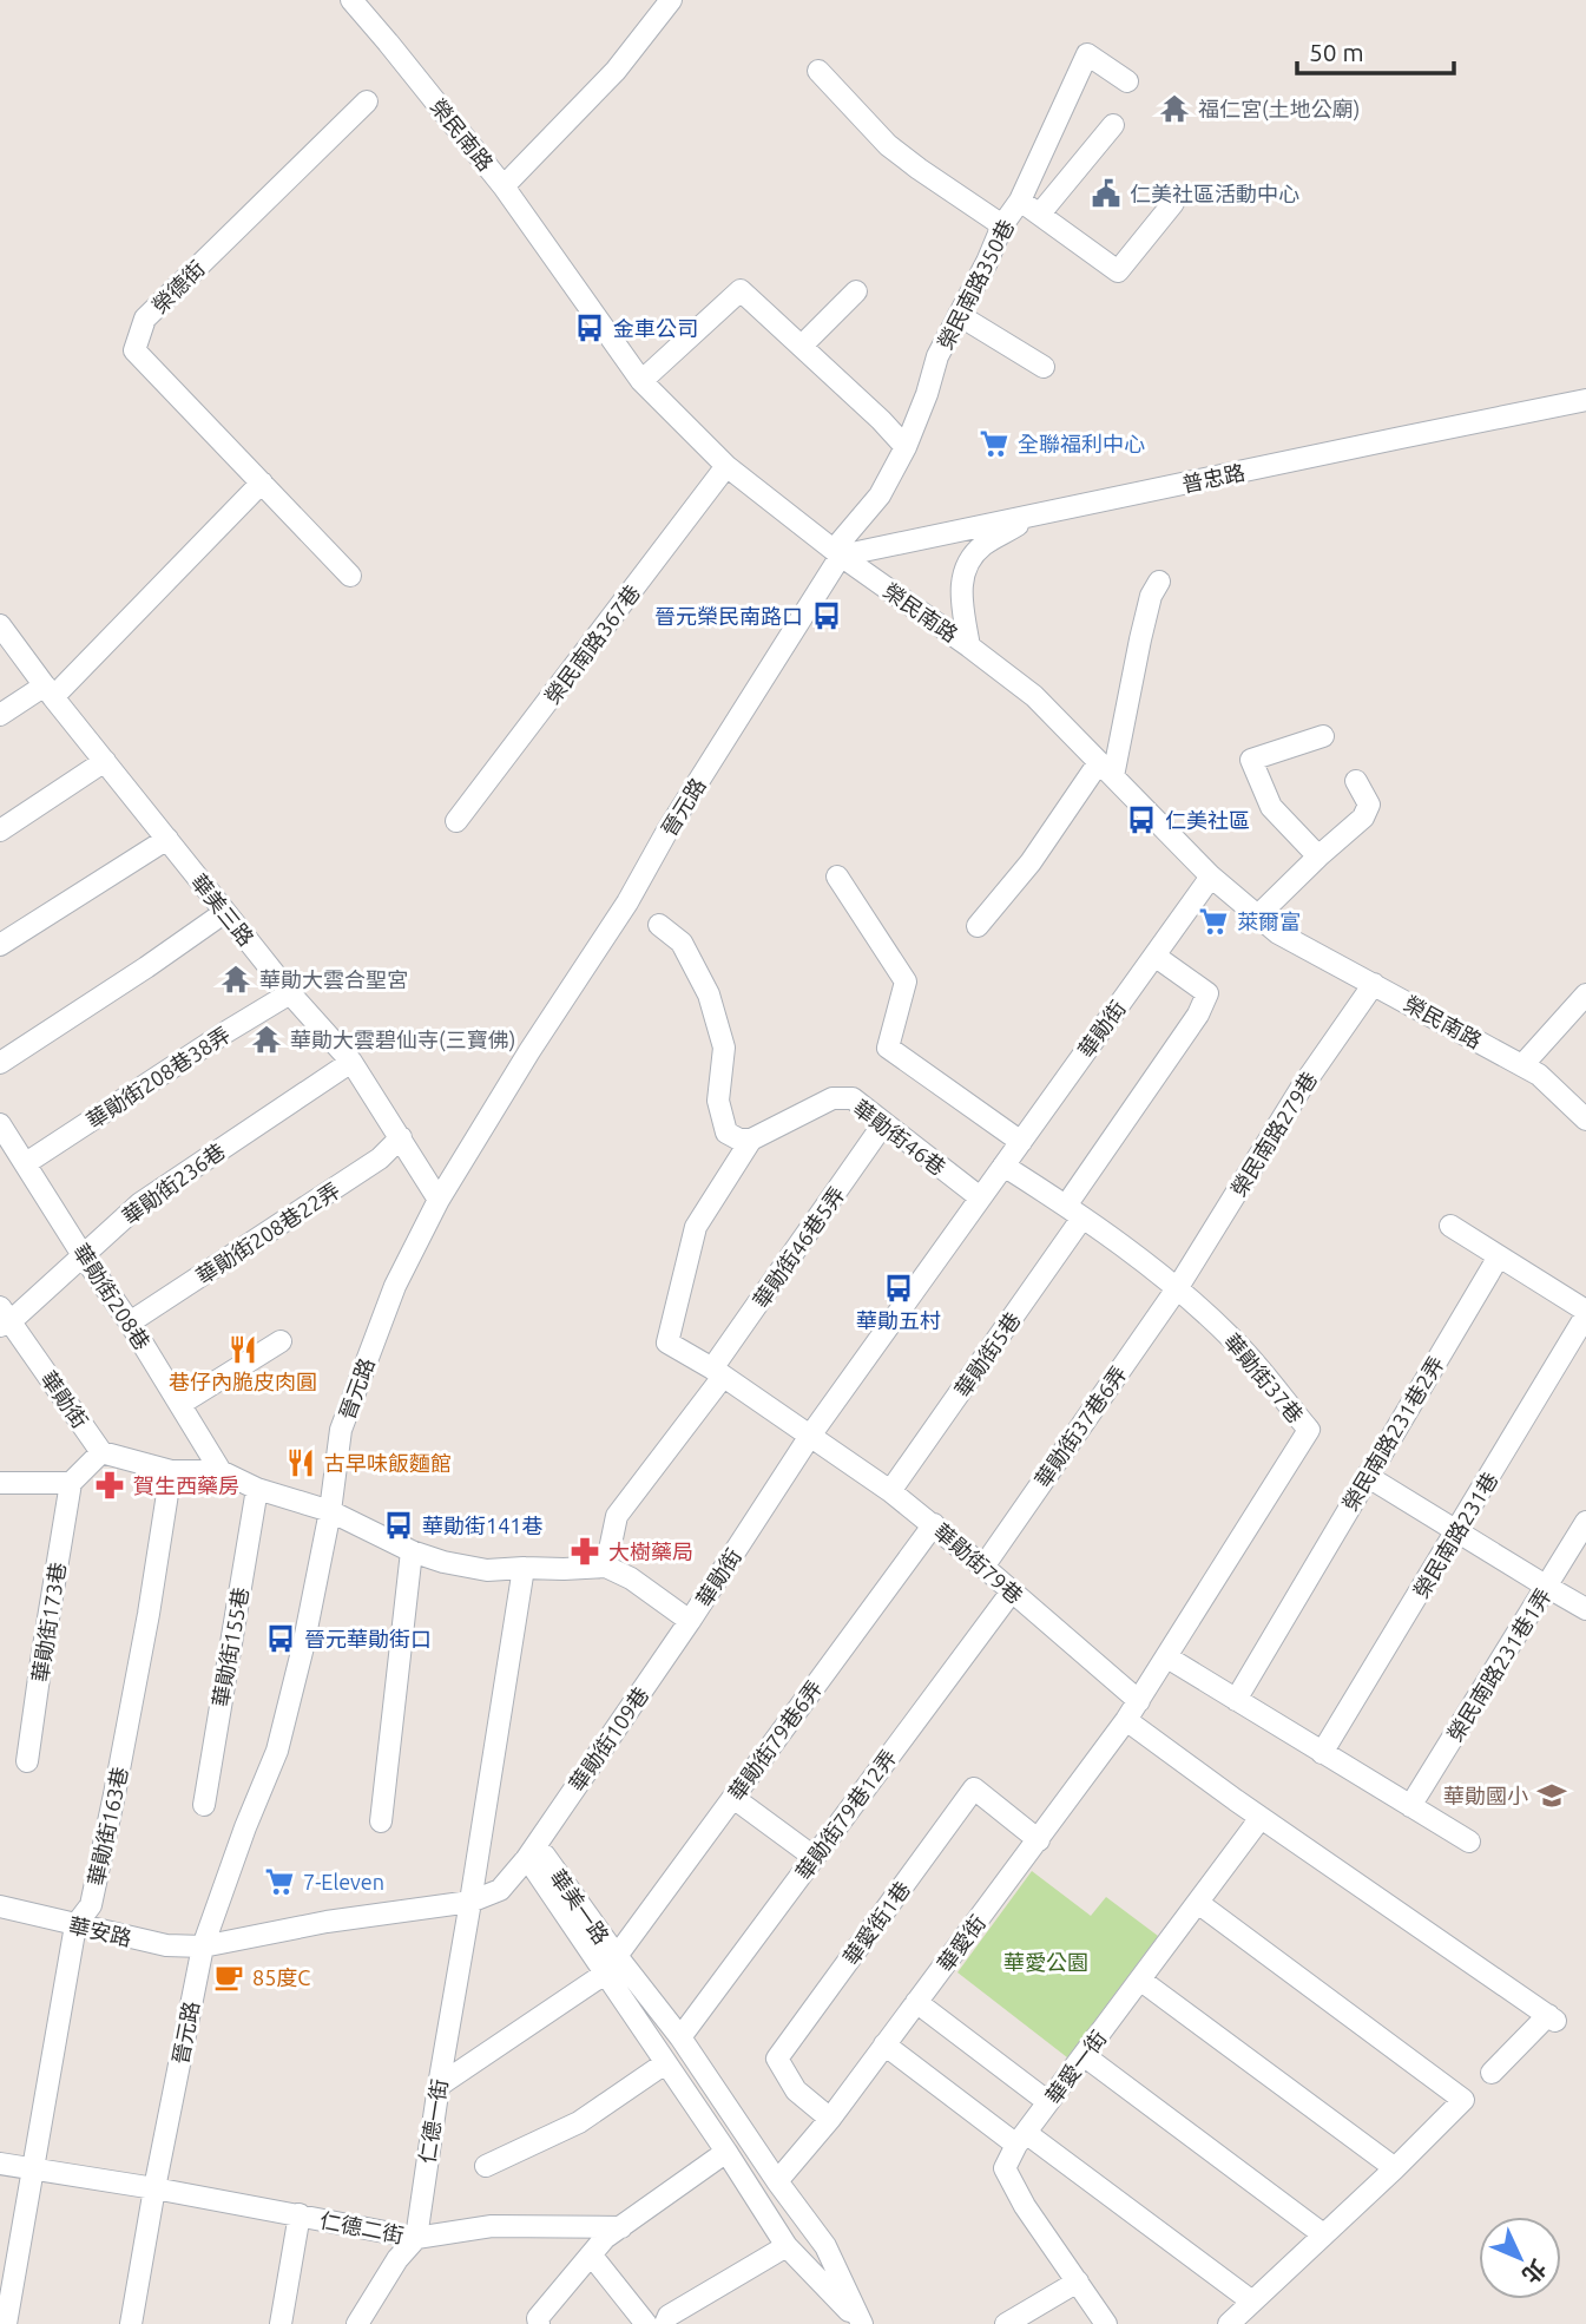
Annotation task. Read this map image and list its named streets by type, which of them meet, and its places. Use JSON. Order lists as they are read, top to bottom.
{
  "streets": {
    "street": [
      "榮民南路",
      "榮民南路350巷",
      "榮德街",
      "普忠路",
      "榮民南路367巷",
      "晉元路",
      "華美三路",
      "華勛街",
      "華勛街208巷38弄",
      "榮民南路279巷",
      "華勛街46巷",
      "華勛街236巷",
      "華勛街208巷22弄",
      "華勛街46巷5弄",
      "華勛街208巷",
      "華勛街5巷",
      "華勛街37巷",
      "華勛街37巷6弄",
      "榮民南路231巷2弄",
      "榮民南路231巷",
      "華勛街79巷",
      "華勛街173巷",
      "華勛街155巷",
      "榮民南路231巷1弄",
      "華勛街109巷",
      "華勛街79巷6弄",
      "華勛街79巷12弄",
      "華勛街163巷",
      "華美一路",
      "華愛街1巷",
      "華安路",
      "華愛街",
      "華愛一街",
      "仁德一街",
      "仁德二街"
    ]
  },
  "crossings": [
    ["榮民南路", "榮民南路350巷"],
    ["榮民南路", "普忠路"],
    ["榮民南路", "榮民南路367巷"],
    ["榮民南路", "晉元路"],
    ["榮民南路", "華勛街"],
    ["榮民南路", "榮民南路279巷"],
    ["榮民南路350巷", "普忠路"],
    ["榮民南路350巷", "晉元路"],
    ["普忠路", "晉元路"],
    ["晉元路", "華美三路"],
    ["晉元路", "華安路"],
    ["晉元路", "仁德二街"],
    ["華美三路", "華勛街208巷38弄"],
    ["華美三路", "華勛街236巷"],
    ["華美三路", "華勛街208巷22弄"],
    ["華勛街", "華勛街46巷"],
    ["華勛街", "華勛街236巷"],
    ["華勛街", "華勛街46巷5弄"],
    ["華勛街", "華勛街5巷"],
    ["華勛街", "華勛街37巷"],
    ["華勛街", "華勛街79巷"],
    ["華勛街", "華勛街109巷"],
    ["華勛街208巷38弄", "華勛街208巷"],
    ["榮民南路279巷", "華勛街37巷"],
    ["榮民南路279巷", "華勛街37巷6弄"],
    ["華勛街46巷", "華勛街46巷5弄"],
    ["華勛街236巷", "華勛街208巷"],
    ["華勛街208巷22弄", "華勛街208巷"],
    ["華勛街46巷5弄", "華勛街79巷"],
    ["華勛街5巷", "華勛街37巷"],
    ["華勛街5巷", "華勛街79巷"],
    ["華勛街37巷", "華勛街37巷6弄"],
    ["華勛街37巷", "華勛街79巷"],
    ["華勛街37巷", "華愛街"],
    ["華勛街37巷6弄", "華勛街79巷"],
    ["華勛街79巷", "華勛街79巷6弄"],
    ["華勛街79巷", "華勛街79巷12弄"],
    ["華勛街79巷", "華愛街"],
    ["華勛街109巷", "華美一路"],
    ["華勛街79巷6弄", "華美一路"],
    ["華勛街79巷6弄", "仁德一街"],
    ["華勛街79巷12弄", "華美一路"],
    ["華勛街163巷", "華安路"],
    ["華勛街163巷", "仁德二街"],
    ["華美一路", "華愛街"],
    ["華愛街1巷", "華愛街"],
    ["仁德一街", "仁德二街"]
  ],
  "parks": ["華愛公園"],
  "places": {
    "temple": ["福仁宮(土地公廟)", "華勛大雲合聖宮", "華勛大雲碧仙寺(三寶佛)"],
    "public building": ["仁美社區活動中心"],
    "bus stop": [
      "金車公司",
      "晉元榮民南路口",
      "仁美社區",
      "華勛五村",
      "華勛街141巷",
      "晉元華勛街口"
    ],
    "supermarket": ["全聯福利中心", "萊爾富", "7-Eleven"],
    "restaurant": ["巷仔內脆皮肉圓", "古早味飯麵館"],
    "pharmacy": ["賀生西藥房", "大樹藥局"],
    "school or university": ["華勛國小"],
    "cafe": ["85度C"]
  },
  "scale_bar": "50 m",
  "north": "bottom right"
}
